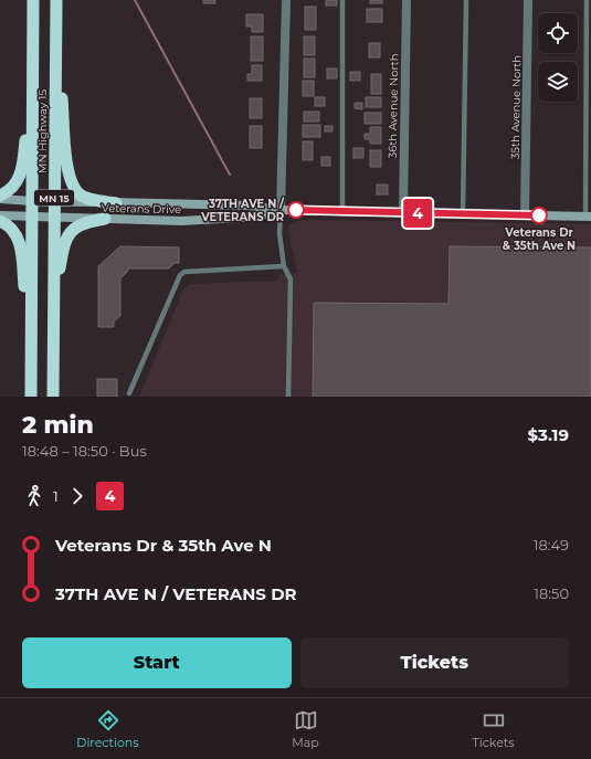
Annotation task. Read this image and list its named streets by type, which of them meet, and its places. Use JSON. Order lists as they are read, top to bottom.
{
  "streets": {
    "highway": ["MN Highway 15", "MN 15"],
    "main road": ["Veterans Drive"],
    "street": ["36th Avenue North", "35th Avenue North"]
  },
  "crossings": [
    ["36th Avenue North", "Veterans Drive"],
    ["35th Avenue North", "Veterans Drive"],
    ["MN Highway 15", "Veterans Drive"]
  ],
  "places": ["37TH AVE N / VETERANS DR", "Veterans Dr & 35th Ave N"],
  "lines": ["bus line 4"],
  "page": {
    "on_map": "4",
    "heading": ["2 min", "18:48 – 18:50 · Bus", "$3.19"],
    "legs": ["1", "4"],
    "list": [
      {
        "name": "Veterans Dr & 35th Ave N",
        "value": "18:49"
      },
      {
        "name": "37TH AVE N / VETERANS DR",
        "value": "18:50"
      }
    ],
    "buttons": ["Start", "Tickets"],
    "tabs": ["Directions", "Map", "Tickets"]
  }
}
